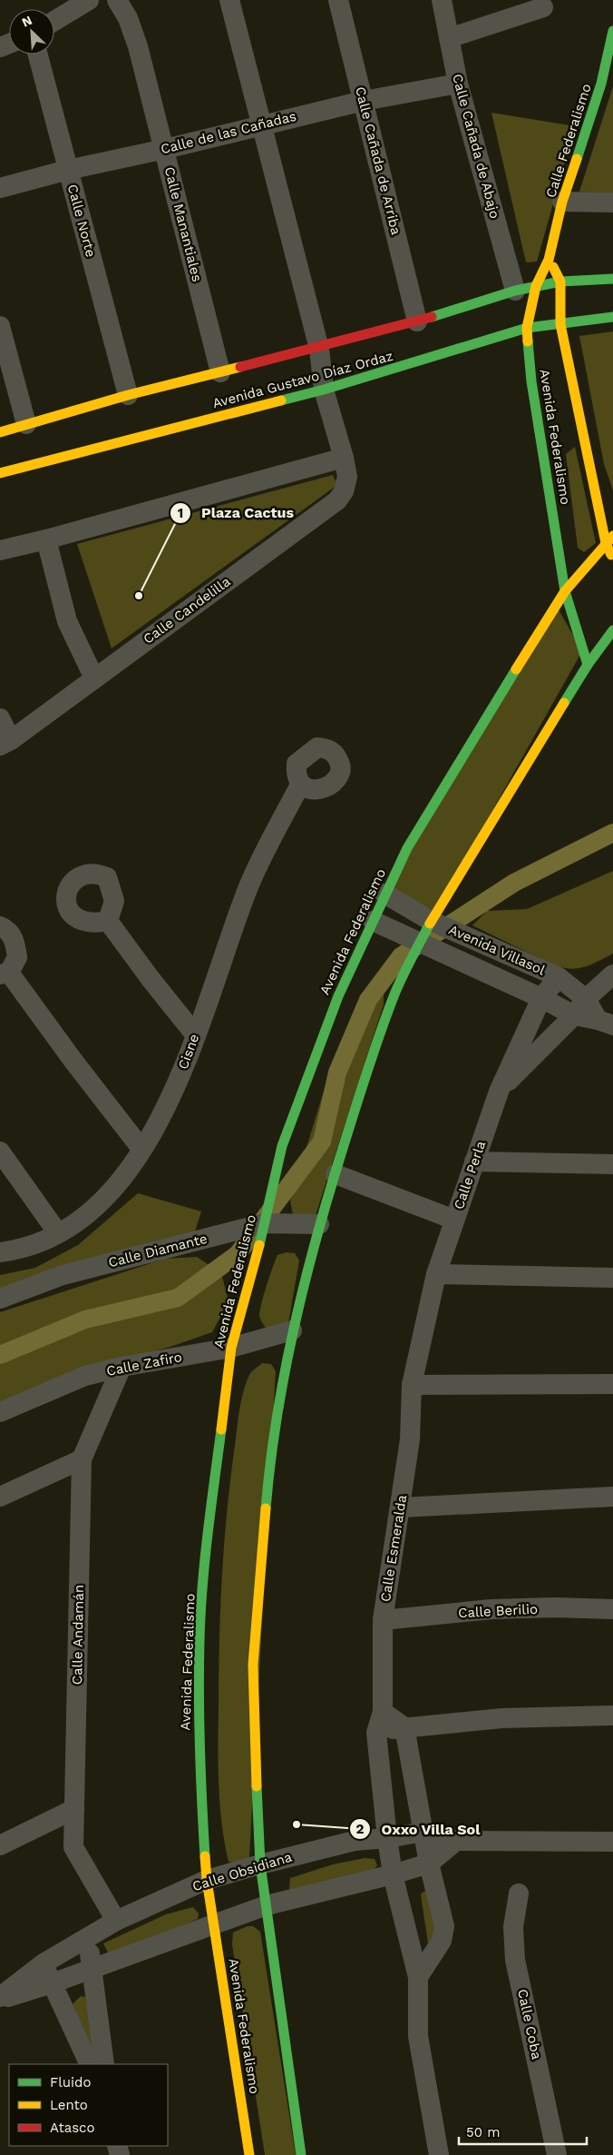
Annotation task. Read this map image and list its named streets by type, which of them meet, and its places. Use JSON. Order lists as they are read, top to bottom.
{
  "streets": {
    "street": [
      "Calle de las Cañadas",
      "Calle Federalismo",
      "Calle Cañada de Abajo",
      "Calle Cañada de Arriba",
      "Calle Norte",
      "Calle Manantiales",
      "Avenida Gustavo Díaz Ordaz",
      "Avenida Federalismo",
      "Calle Candelilla",
      "Avenida Villasol",
      "Cisne",
      "Calle Perla",
      "Calle Diamante",
      "Calle Zafiro",
      "Calle Esmeralda",
      "Calle Berilio",
      "Calle Andamán",
      "Calle Obsidiana",
      "Calle Coba"
    ]
  },
  "crossings": [
    ["Calle de las Cañadas", "Calle Cañada de Abajo"],
    ["Calle de las Cañadas", "Calle Cañada de Arriba"],
    ["Calle de las Cañadas", "Calle Norte"],
    ["Calle de las Cañadas", "Calle Manantiales"],
    ["Calle de las Cañadas", "Calle Candelilla"],
    ["Calle Federalismo", "Avenida Gustavo Díaz Ordaz"],
    ["Calle Federalismo", "Avenida Federalismo"],
    ["Calle Cañada de Abajo", "Avenida Gustavo Díaz Ordaz"],
    ["Calle Cañada de Arriba", "Avenida Gustavo Díaz Ordaz"],
    ["Calle Norte", "Avenida Gustavo Díaz Ordaz"],
    ["Calle Manantiales", "Avenida Gustavo Díaz Ordaz"],
    ["Avenida Gustavo Díaz Ordaz", "Avenida Federalismo"],
    ["Avenida Gustavo Díaz Ordaz", "Calle Candelilla"],
    ["Avenida Federalismo", "Avenida Villasol"],
    ["Avenida Federalismo", "Calle Diamante"],
    ["Avenida Federalismo", "Calle Zafiro"],
    ["Avenida Federalismo", "Calle Obsidiana"],
    ["Avenida Villasol", "Calle Perla"],
    ["Calle Perla", "Calle Esmeralda"],
    ["Calle Esmeralda", "Calle Berilio"],
    ["Calle Esmeralda", "Calle Obsidiana"],
    ["Calle Andamán", "Calle Obsidiana"]
  ],
  "places": ["Plaza Cactus", "Oxxo Villa Sol"],
  "legend": ["Fluido", "Lento", "Atasco"],
  "scale_bar": "50 m",
  "north": "top left"
}
